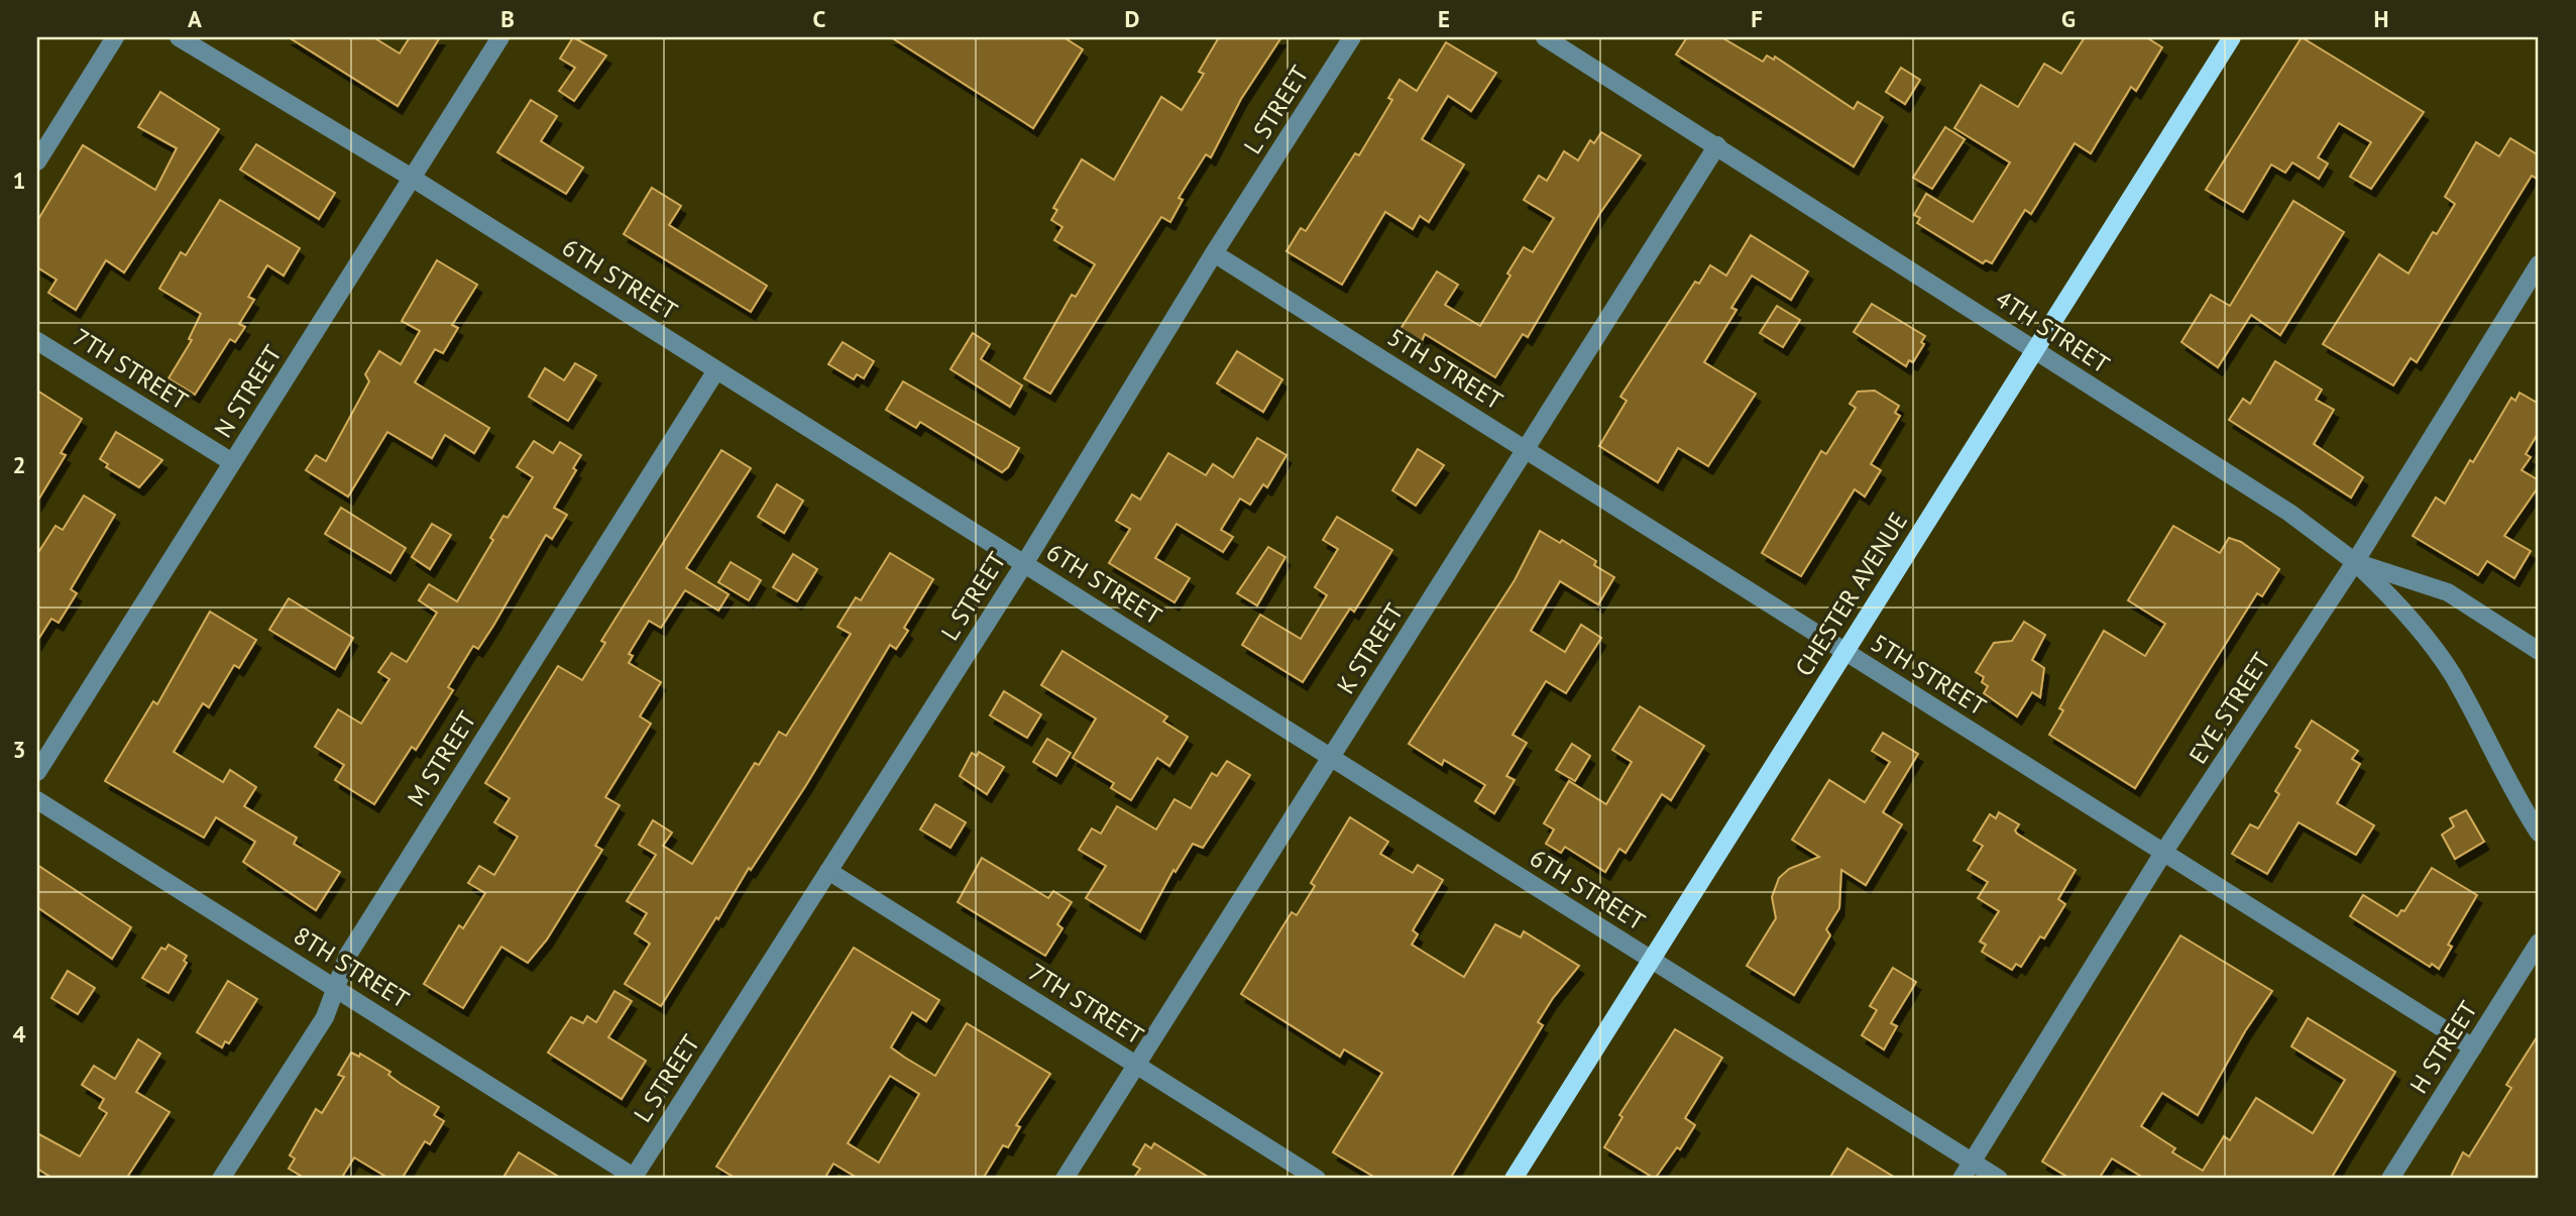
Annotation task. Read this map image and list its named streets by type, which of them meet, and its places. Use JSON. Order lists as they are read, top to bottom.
{
  "streets": {
    "main road": ["CHESTER AVENUE"],
    "street": [
      "L STREET",
      "6TH STREET",
      "4TH STREET",
      "7TH STREET",
      "5TH STREET",
      "N STREET",
      "K STREET",
      "EYE STREET",
      "M STREET",
      "8TH STREET",
      "H STREET"
    ]
  },
  "crossings": [
    ["L STREET", "6TH STREET"],
    ["L STREET", "7TH STREET"],
    ["L STREET", "5TH STREET"],
    ["L STREET", "8TH STREET"],
    ["6TH STREET", "N STREET"],
    ["6TH STREET", "CHESTER AVENUE"],
    ["6TH STREET", "K STREET"],
    ["6TH STREET", "EYE STREET"],
    ["6TH STREET", "M STREET"],
    ["4TH STREET", "CHESTER AVENUE"],
    ["4TH STREET", "K STREET"],
    ["4TH STREET", "EYE STREET"],
    ["7TH STREET", "N STREET"],
    ["7TH STREET", "K STREET"],
    ["5TH STREET", "CHESTER AVENUE"],
    ["5TH STREET", "K STREET"],
    ["5TH STREET", "EYE STREET"],
    ["5TH STREET", "H STREET"],
    ["M STREET", "8TH STREET"]
  ],
  "grid": {
    "columns": [
      "A",
      "B",
      "C",
      "D",
      "E",
      "F",
      "G",
      "H"
    ],
    "rows": [
      "1",
      "2",
      "3",
      "4"
    ]
  }
}
